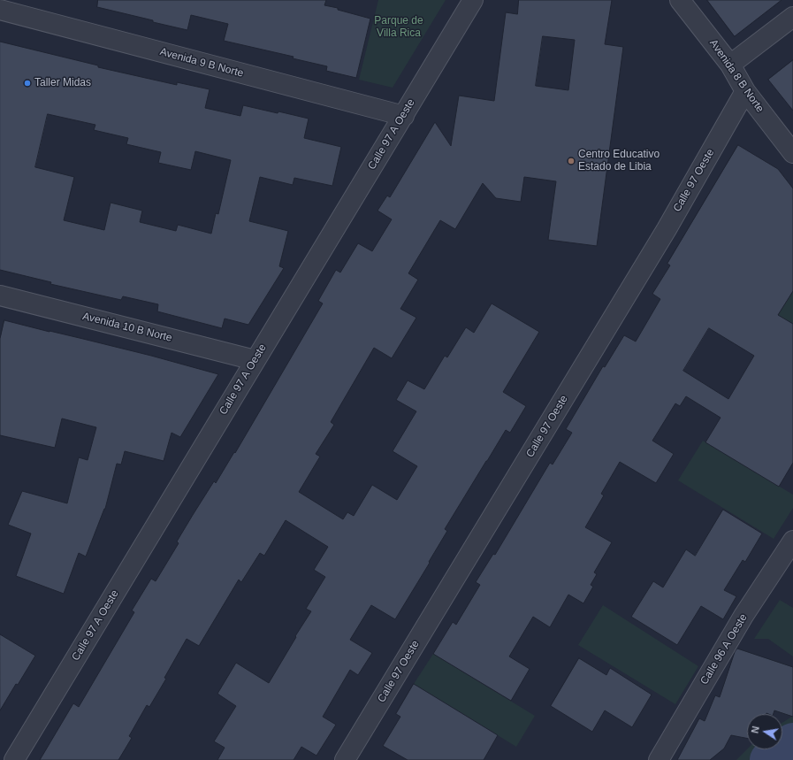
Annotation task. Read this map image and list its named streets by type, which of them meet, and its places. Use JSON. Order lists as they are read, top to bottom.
{
  "streets": {
    "street": [
      "Avenida 9 B Norte",
      "Avenida 8 B Norte",
      "Calle 97 A Oeste",
      "Calle 97 Oeste",
      "Avenida 10 B Norte",
      "Calle 96 A Oeste"
    ]
  },
  "crossings": [
    ["Avenida 9 B Norte", "Calle 97 A Oeste"],
    ["Avenida 8 B Norte", "Calle 97 Oeste"],
    ["Calle 97 A Oeste", "Avenida 10 B Norte"]
  ],
  "parks": ["Parque de Villa Rica"],
  "places": ["Taller Midas", "Centro Educativo Estado de Libia"],
  "north": "left"
}
